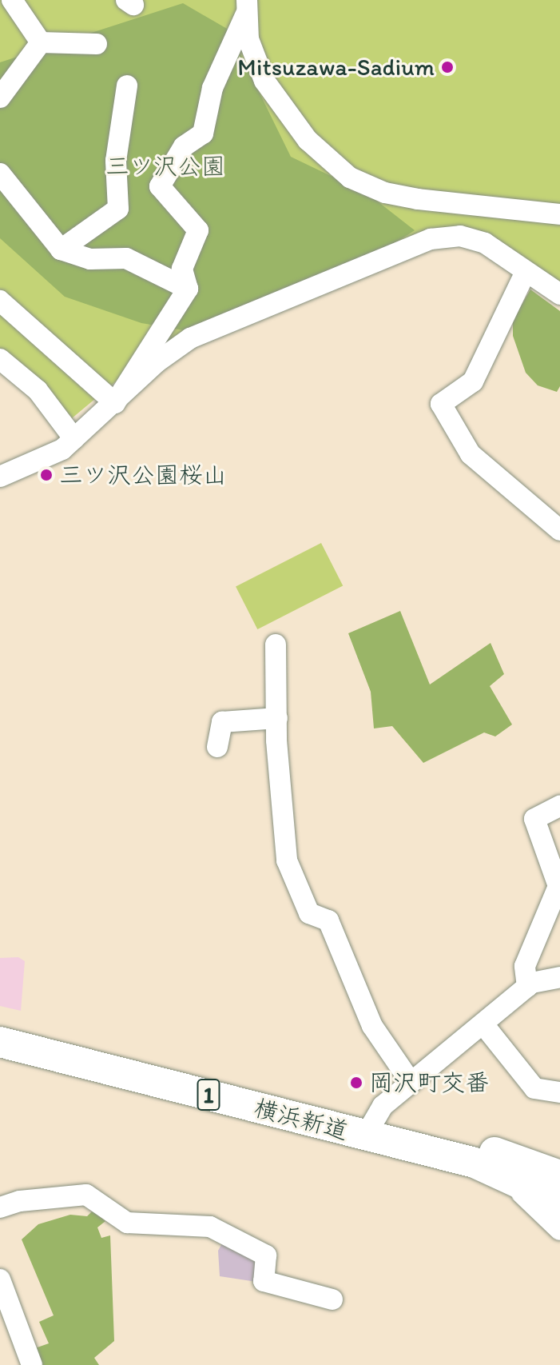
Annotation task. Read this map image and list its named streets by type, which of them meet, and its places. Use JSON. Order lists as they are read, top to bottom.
{
  "streets": {
    "highway": ["1", "横浜新道"]
  },
  "parks": ["三ツ沢公園"],
  "places": ["Mitsuzawa-Sadium", "三ツ沢公園桜山", "岡沢町交番"]
}
